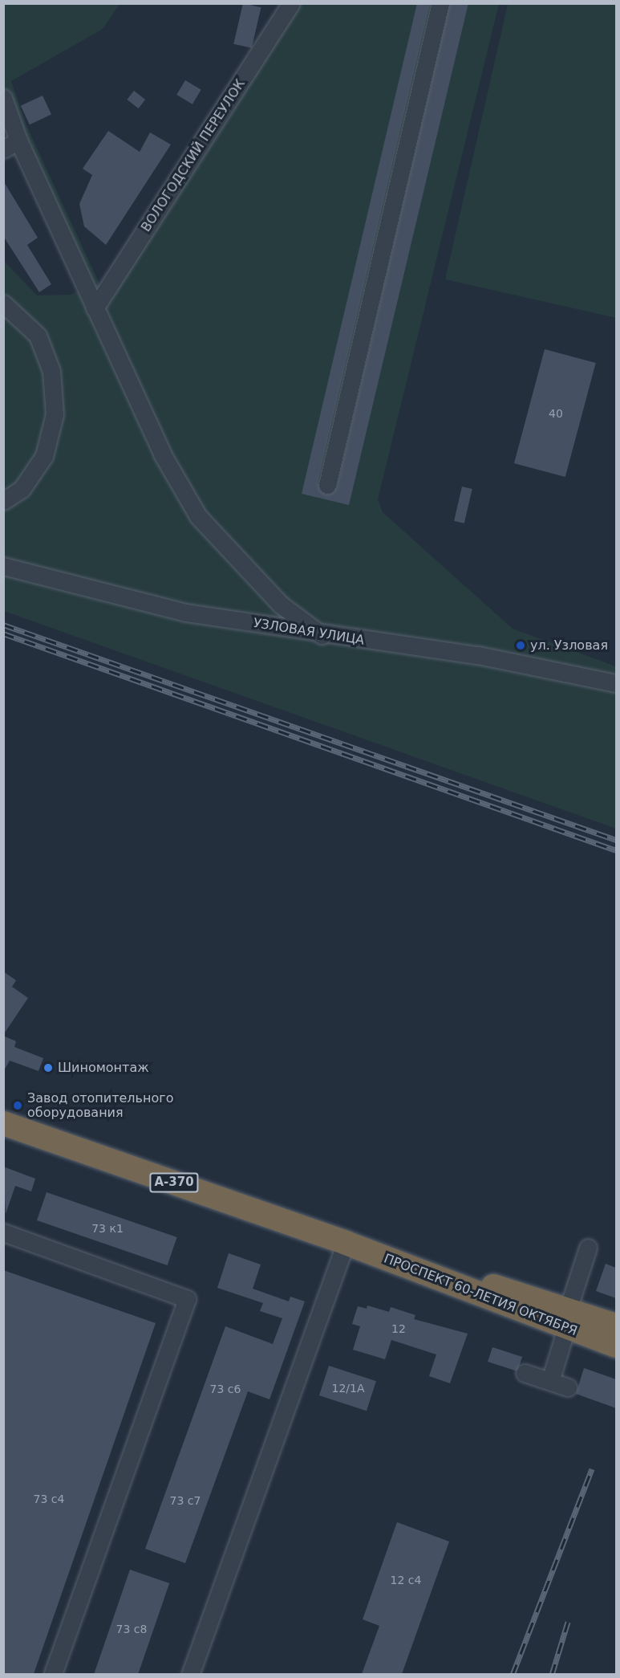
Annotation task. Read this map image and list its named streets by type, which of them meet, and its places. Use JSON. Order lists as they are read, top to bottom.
{
  "streets": {
    "highway": ["А-370", "ПРОСПЕКТ 60-ЛЕТИЯ ОКТЯБРЯ"],
    "street": ["ВОЛОГОДСКИЙ ПЕРЕУЛОК", "УЗЛОВАЯ УЛИЦА"]
  },
  "places": ["ул. Узловая", "Шиномонтаж", "Завод отопительного оборудования"],
  "house_numbers": [
    "40",
    "73 к1",
    "12",
    "12/1А",
    "73 с6",
    "73 с4",
    "73 с7",
    "12 с4",
    "73 с8"
  ]
}
